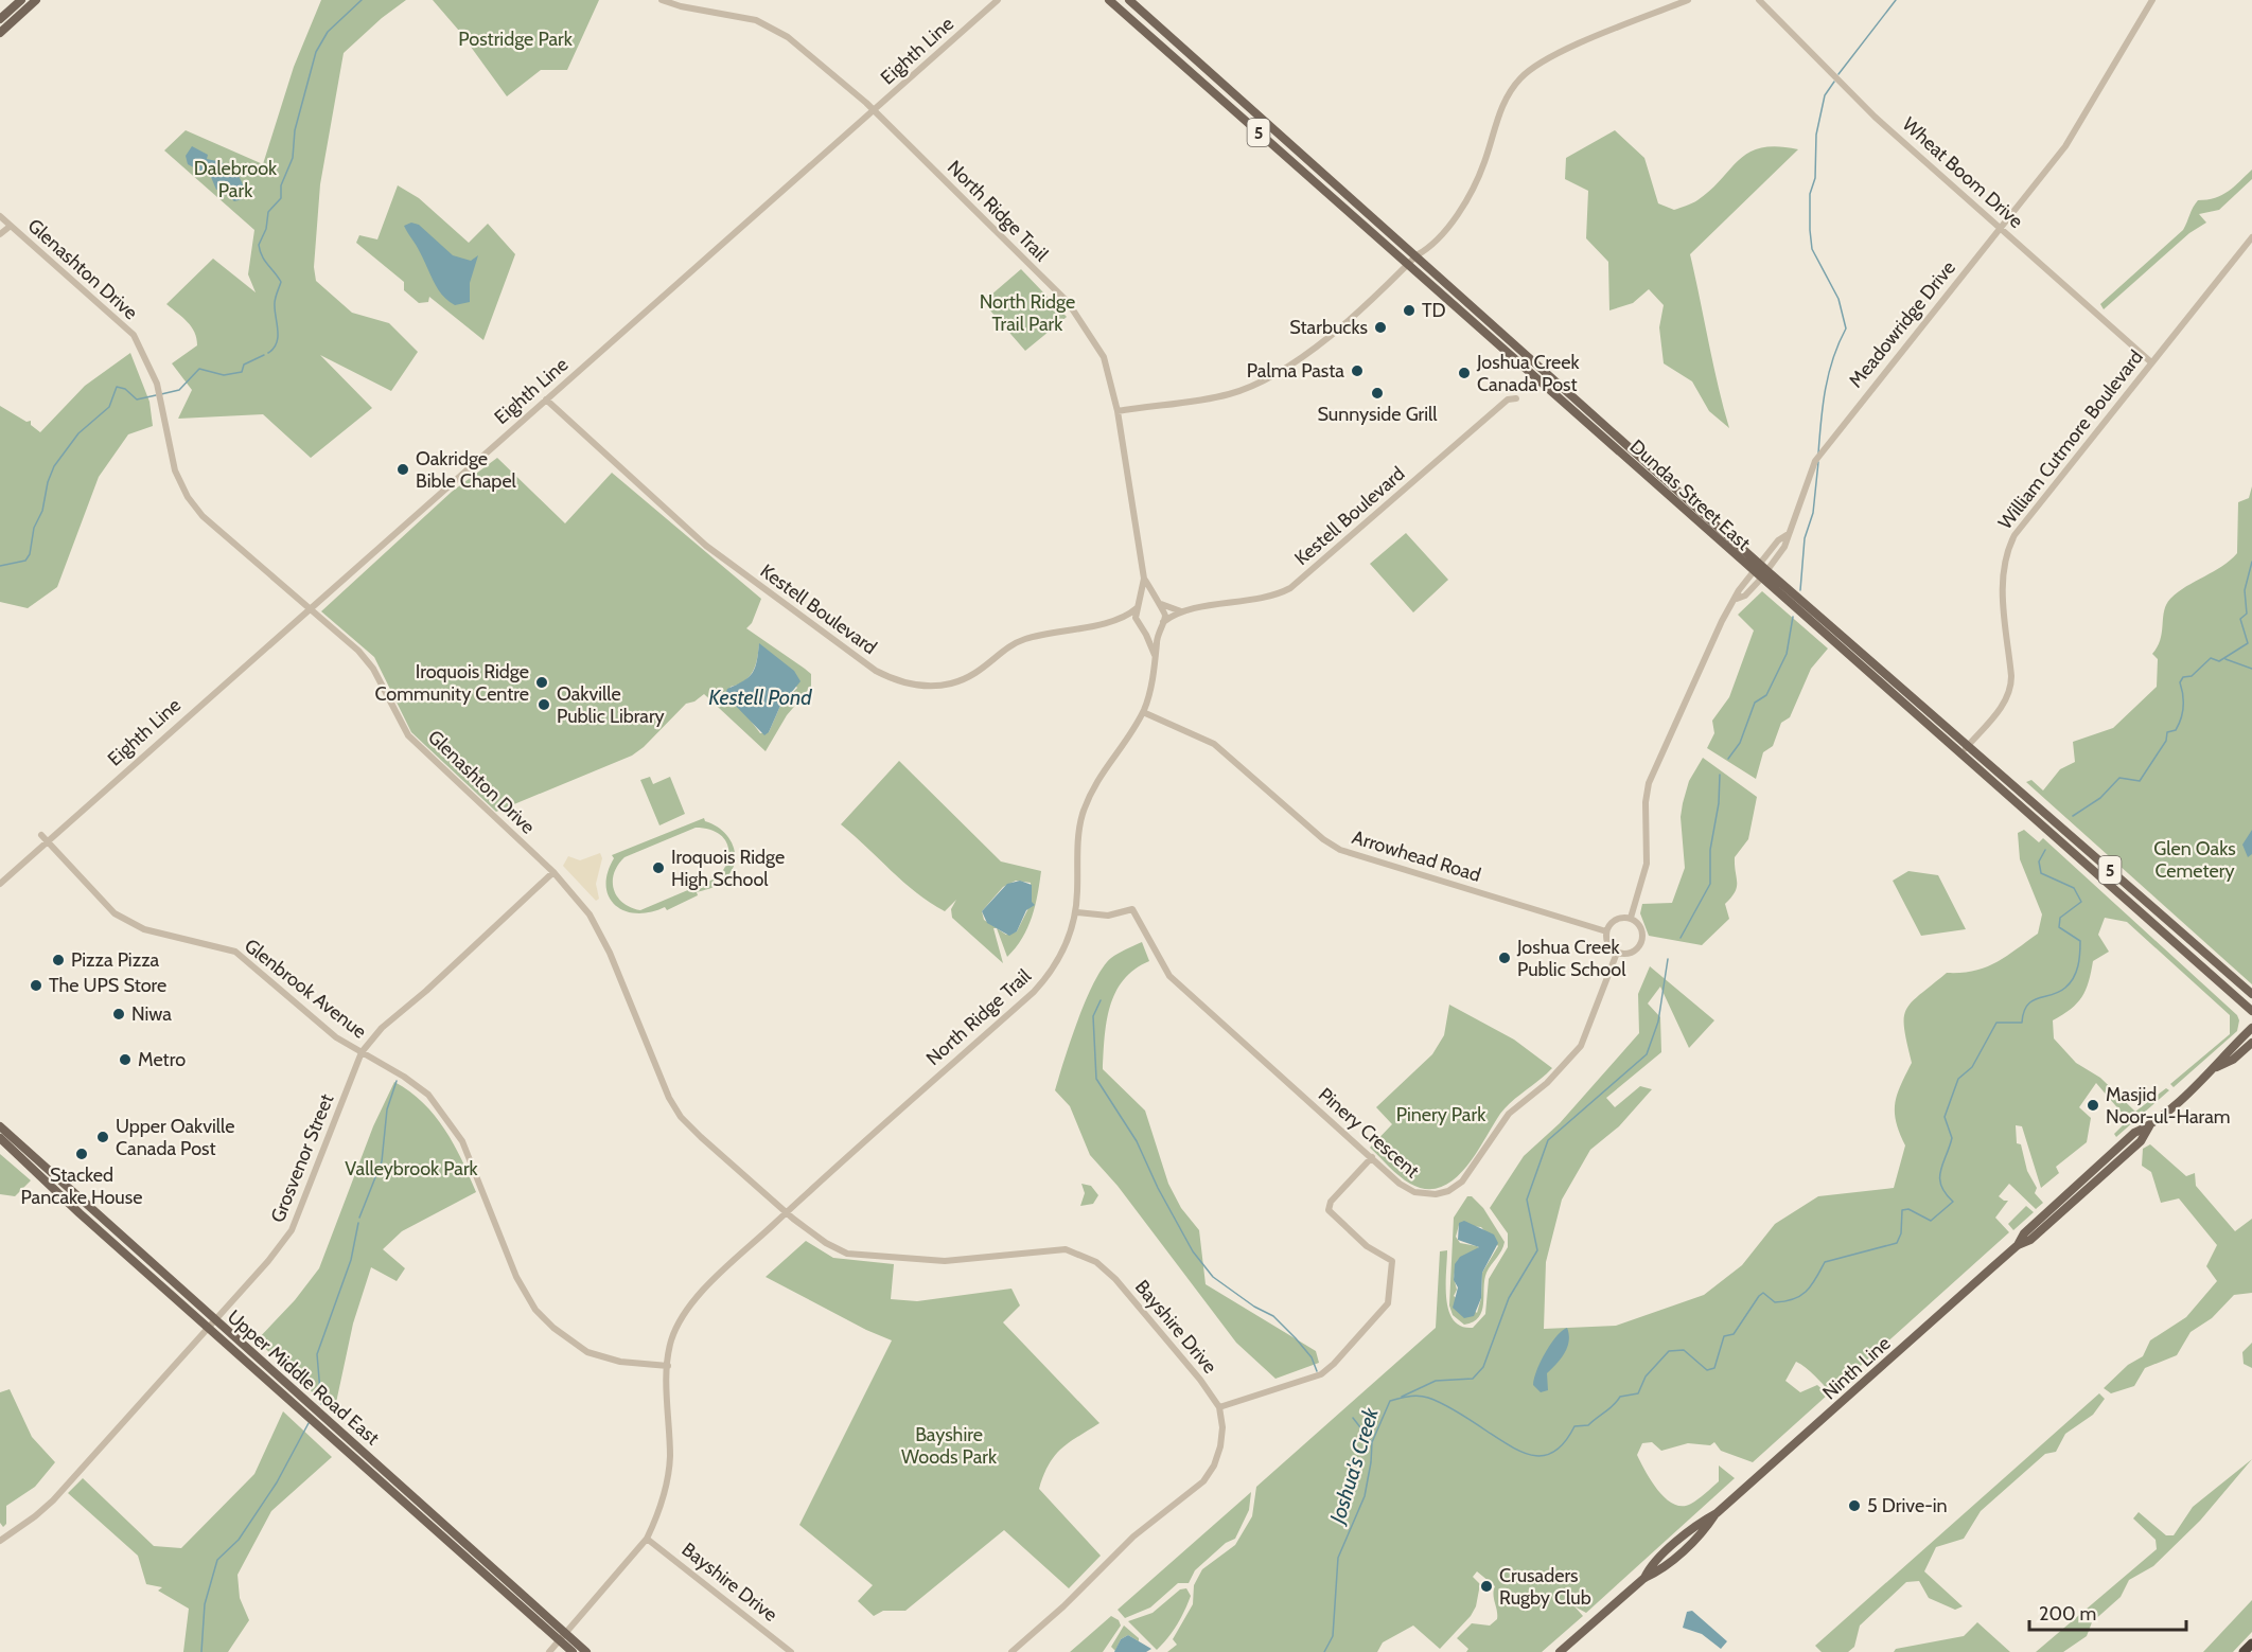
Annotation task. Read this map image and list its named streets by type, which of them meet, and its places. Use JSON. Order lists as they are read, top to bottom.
{
  "streets": {
    "main road": [
      "5",
      "Dundas Street East",
      "Ninth Line",
      "Upper Middle Road East"
    ],
    "street": [
      "Eighth Line",
      "Wheat Boom Drive",
      "North Ridge Trail",
      "Glenashton Drive",
      "Meadowridge Drive",
      "William Cutmore Boulevard",
      "Kestell Boulevard",
      "Arrowhead Road",
      "Glenbrook Avenue",
      "Pinery Crescent",
      "Grosvenor Street",
      "Bayshire Drive"
    ]
  },
  "crossings": [
    ["Eighth Line", "North Ridge Trail"],
    ["Eighth Line", "Glenashton Drive"],
    ["Eighth Line", "Kestell Boulevard"],
    ["Eighth Line", "Glenbrook Avenue"],
    ["Wheat Boom Drive", "Meadowridge Drive"],
    ["Wheat Boom Drive", "William Cutmore Boulevard"],
    ["North Ridge Trail", "Glenashton Drive"],
    ["North Ridge Trail", "Kestell Boulevard"],
    ["North Ridge Trail", "Arrowhead Road"],
    ["North Ridge Trail", "Glenbrook Avenue"],
    ["North Ridge Trail", "Pinery Crescent"],
    ["North Ridge Trail", "Bayshire Drive"],
    ["North Ridge Trail", "Upper Middle Road East"],
    ["Glenashton Drive", "Grosvenor Street"],
    ["Glenashton Drive", "Bayshire Drive"],
    ["Meadowridge Drive", "Dundas Street East"],
    ["Meadowridge Drive", "Arrowhead Road"],
    ["Meadowridge Drive", "Pinery Crescent"],
    ["William Cutmore Boulevard", "Dundas Street East"],
    ["Arrowhead Road", "Pinery Crescent"],
    ["Glenbrook Avenue", "Grosvenor Street"],
    ["Grosvenor Street", "Upper Middle Road East"]
  ],
  "water": ["Kestell Pond", "Joshua's Creek"],
  "parks": [
    "Postridge Park",
    "Dalebrook Park",
    "North Ridge Trail Park",
    "Glen Oaks Cemetery",
    "Pinery Park",
    "Valleybrook Park",
    "Bayshire Woods Park"
  ],
  "places": [
    "TD",
    "Starbucks",
    "Palma Pasta",
    "Joshua Creek Canada Post",
    "Sunnyside Grill",
    "Oakridge Bible Chapel",
    "Iroquois Ridge Community Centre",
    "Oakville Public Library",
    "Iroquois Ridge High School",
    "Joshua Creek Public School",
    "Pizza Pizza",
    "The UPS Store",
    "Niwa",
    "Metro",
    "Masjid Noor-ul-Haram",
    "Upper Oakville Canada Post",
    "Stacked Pancake House",
    "5 Drive-in",
    "Crusaders Rugby Club"
  ],
  "scale_bar": "200 m"
}
